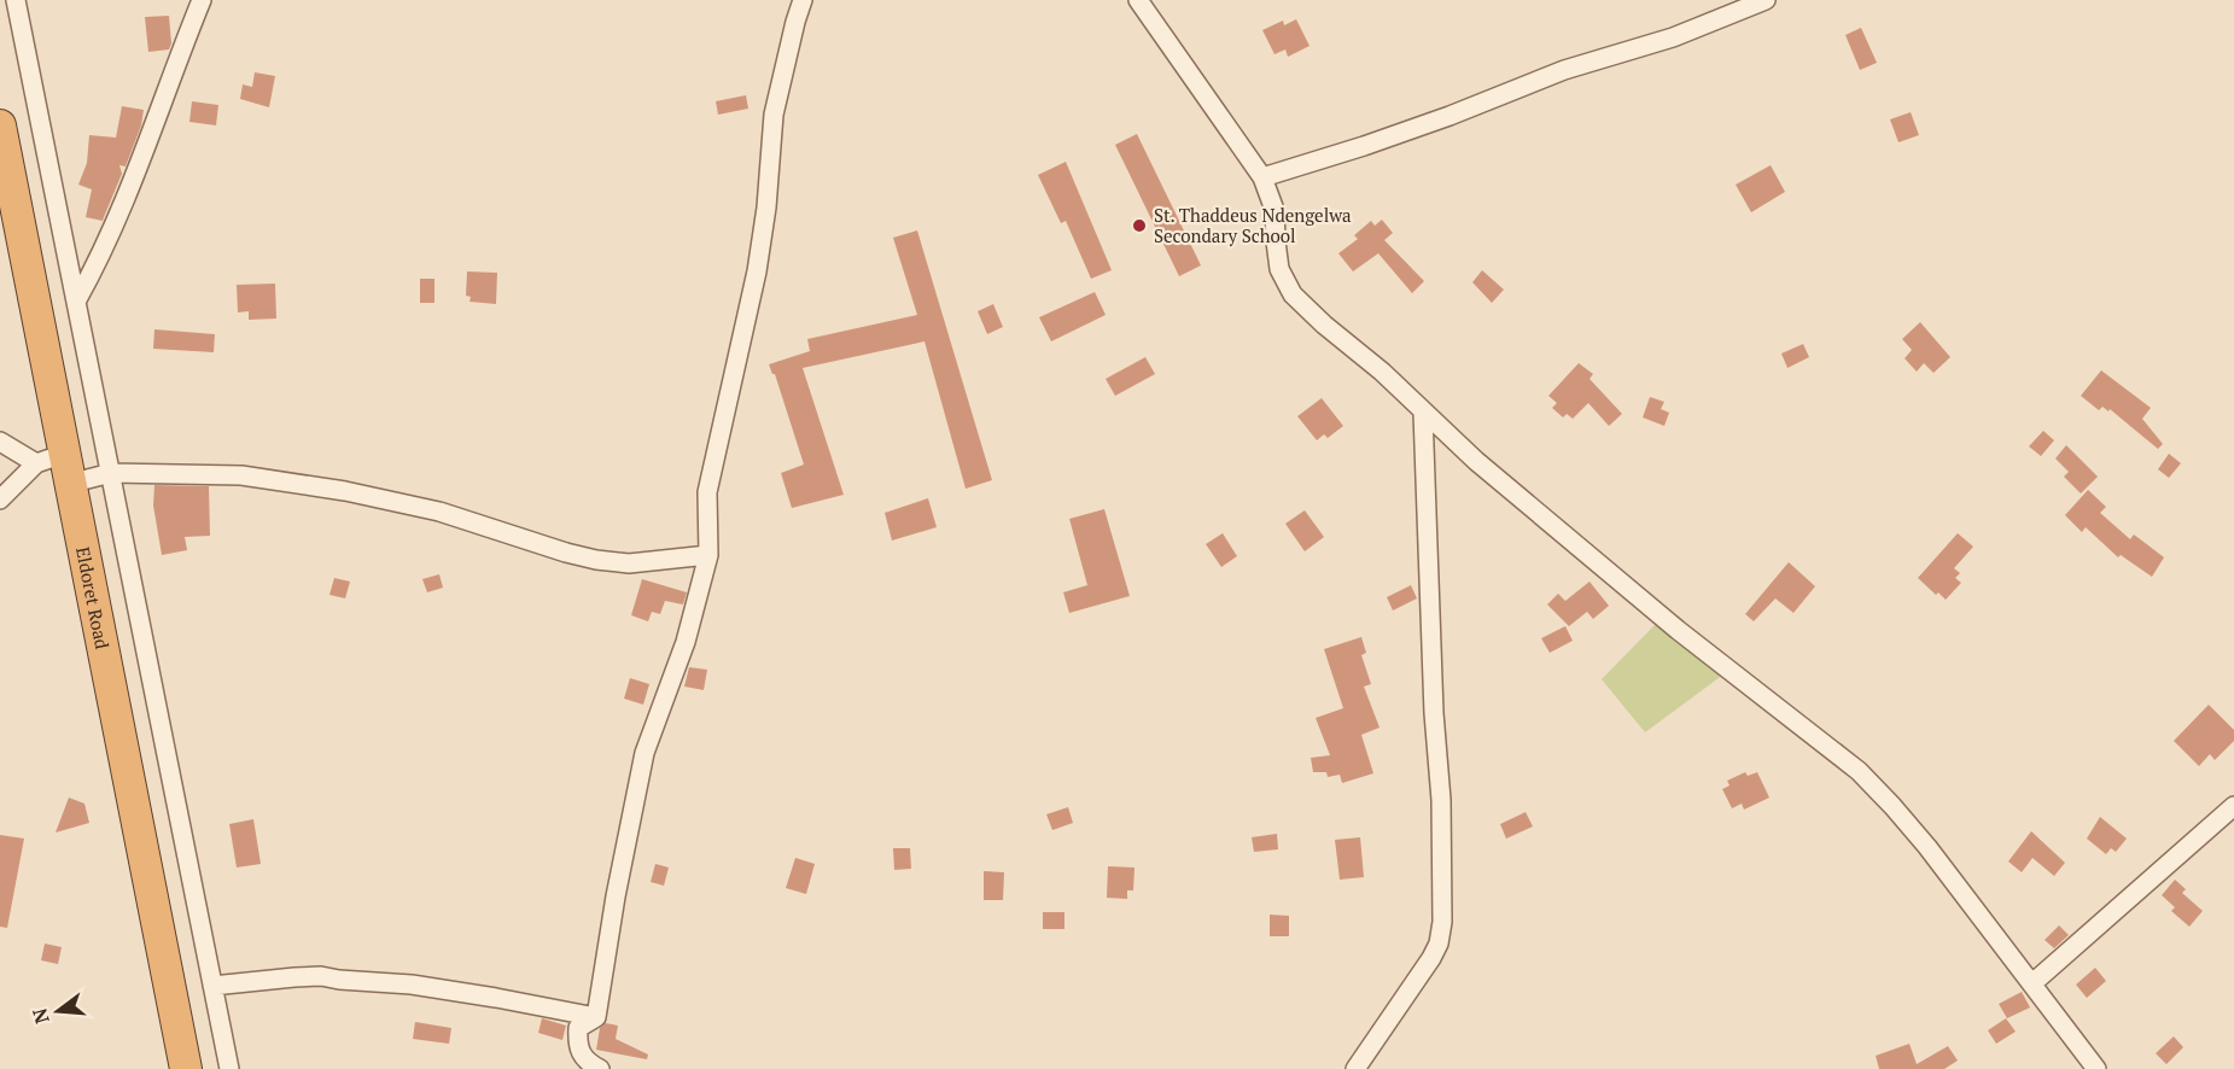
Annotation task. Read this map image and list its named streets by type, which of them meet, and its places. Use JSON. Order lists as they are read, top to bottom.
{
  "streets": {
    "highway": ["Eldoret Road"]
  },
  "places": ["St. Thaddeus Ndengelwa Secondary School"],
  "north": "left"
}
